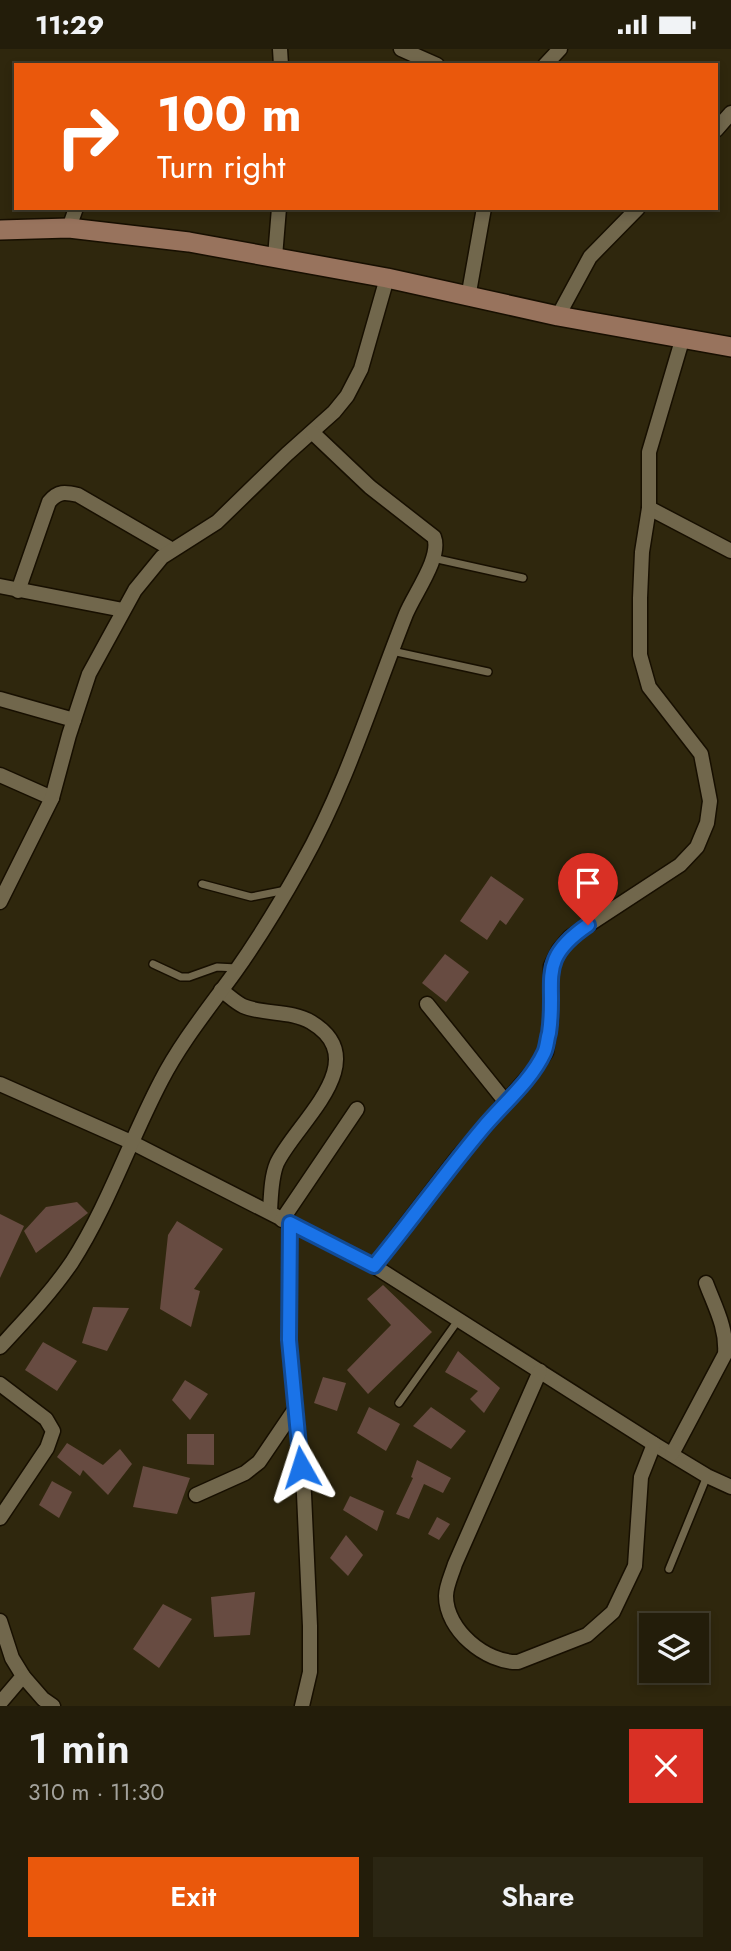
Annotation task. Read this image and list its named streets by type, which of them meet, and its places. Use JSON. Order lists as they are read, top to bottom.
{
  "page": {
    "status": "11:29",
    "turn": ["100 m", "Turn right"],
    "heading": ["1 min", "310 m · 11:30"],
    "buttons": ["Exit", "Share"]
  }
}
